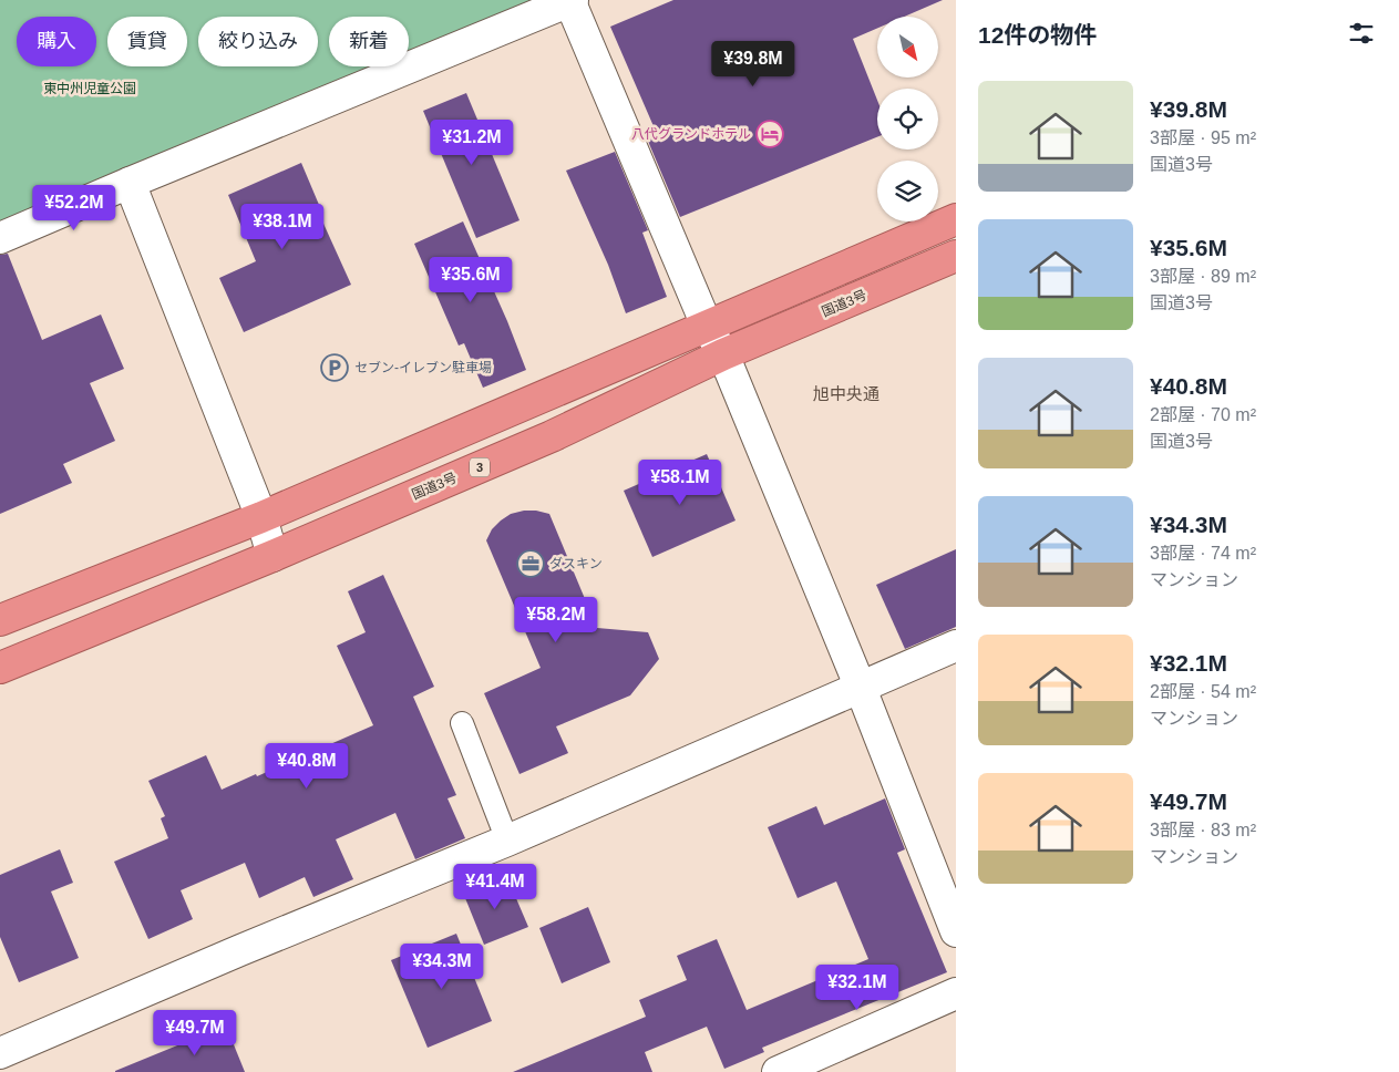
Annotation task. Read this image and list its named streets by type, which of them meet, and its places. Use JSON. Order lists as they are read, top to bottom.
{
  "streets": {
    "highway": ["国道3号", "3"]
  },
  "districts": ["旭中央通"],
  "parks": ["東中州児童公園"],
  "places": {
    "hotel": ["八代グランドホテル"],
    "parking": ["セブン-イレブン駐車場"],
    "office": ["ダスキン"]
  },
  "north": "bottom right",
  "page": {
    "heading": "12件の物件",
    "chip": [
      "購入",
      "賃貸",
      "絞り込み",
      "新着"
    ],
    "price": [
      "¥39.8M",
      "¥31.2M",
      "¥52.2M",
      "¥38.1M",
      "¥35.6M",
      "¥58.1M",
      "¥58.2M",
      "¥40.8M",
      "¥41.4M",
      "¥34.3M",
      "¥32.1M",
      "¥49.7M"
    ],
    "list": [
      {
        "name": "¥39.8M",
        "note": "3部屋 · 95 m² · 国道3号"
      },
      {
        "name": "¥35.6M",
        "note": "3部屋 · 89 m² · 国道3号"
      },
      {
        "name": "¥40.8M",
        "note": "2部屋 · 70 m² · 国道3号"
      },
      {
        "name": "¥34.3M",
        "note": "3部屋 · 74 m² · マンション"
      },
      {
        "name": "¥32.1M",
        "note": "2部屋 · 54 m² · マンション"
      },
      {
        "name": "¥49.7M",
        "note": "3部屋 · 83 m² · マンション"
      }
    ]
  }
}
